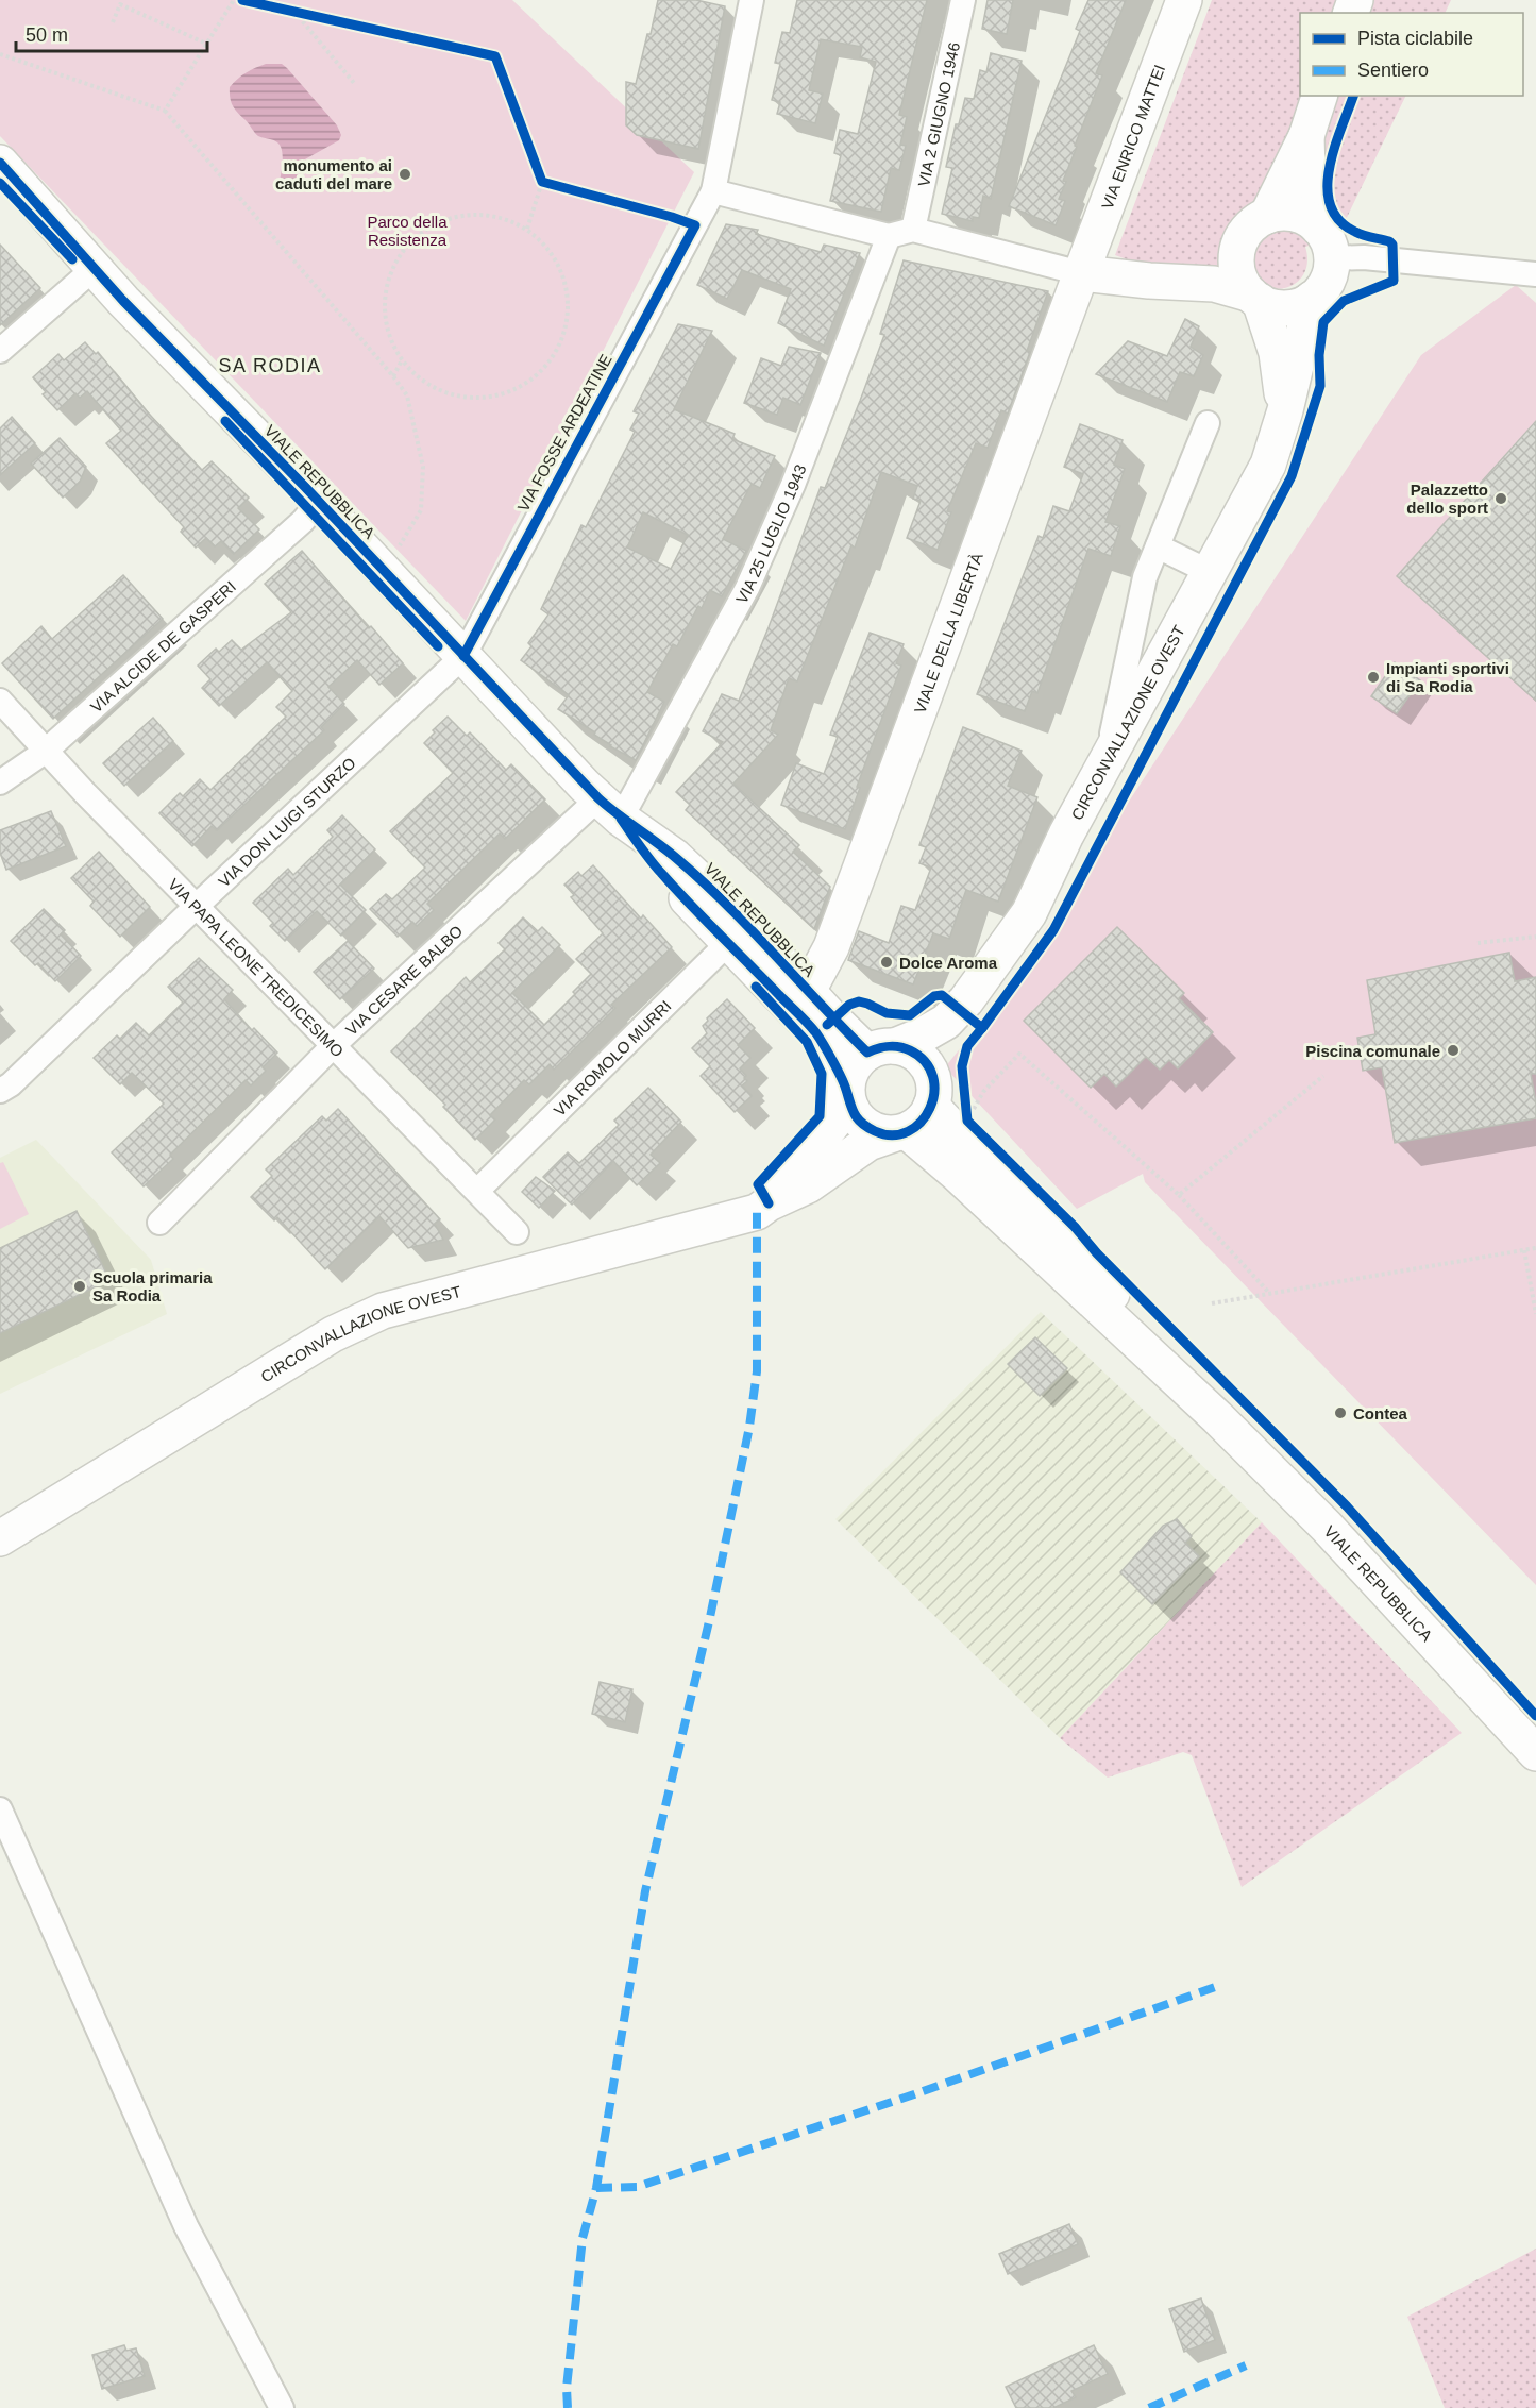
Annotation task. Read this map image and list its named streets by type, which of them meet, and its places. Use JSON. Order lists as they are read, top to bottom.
{
  "streets": {
    "street": [
      "VIA 2 GIUGNO 1946",
      "VIA ENRICO MATTEI",
      "VIA FOSSE ARDEATINE",
      "VIALE REPUBBLICA",
      "VIA 25 LUGLIO 1943",
      "VIALE DELLA LIBERTÀ",
      "VIA ALCIDE DE GASPERI",
      "CIRCONVALLAZIONE OVEST",
      "VIA DON LUIGI STURZO",
      "VIA PAPA LEONE TREDICESIMO",
      "VIA CESARE BALBO",
      "VIA ROMOLO MURRI"
    ]
  },
  "crossings": [
    ["VIA ENRICO MATTEI", "VIALE DELLA LIBERTÀ"],
    ["VIA FOSSE ARDEATINE", "VIALE REPUBBLICA"],
    ["VIA FOSSE ARDEATINE", "VIA DON LUIGI STURZO"],
    ["VIALE REPUBBLICA", "VIA 25 LUGLIO 1943"],
    ["VIALE REPUBBLICA", "VIALE DELLA LIBERTÀ"],
    ["VIALE REPUBBLICA", "VIA ALCIDE DE GASPERI"],
    ["VIALE REPUBBLICA", "CIRCONVALLAZIONE OVEST"],
    ["VIALE REPUBBLICA", "VIA DON LUIGI STURZO"],
    ["VIALE REPUBBLICA", "VIA CESARE BALBO"],
    ["VIALE REPUBBLICA", "VIA ROMOLO MURRI"],
    ["VIA 25 LUGLIO 1943", "VIA CESARE BALBO"],
    ["VIA ALCIDE DE GASPERI", "VIA PAPA LEONE TREDICESIMO"],
    ["VIA DON LUIGI STURZO", "VIA PAPA LEONE TREDICESIMO"],
    ["VIA PAPA LEONE TREDICESIMO", "VIA CESARE BALBO"],
    ["VIA PAPA LEONE TREDICESIMO", "VIA ROMOLO MURRI"]
  ],
  "districts": ["SA RODIA"],
  "parks": ["Parco della Resistenza"],
  "places": [
    "monumento ai caduti del mare",
    "Palazzetto dello sport",
    "Impianti sportivi di Sa Rodia",
    "Dolce Aroma",
    "Piscina comunale",
    "Scuola primaria Sa Rodia",
    "Contea"
  ],
  "legend": ["Pista ciclabile", "Sentiero"],
  "scale_bar": "50 m"
}
